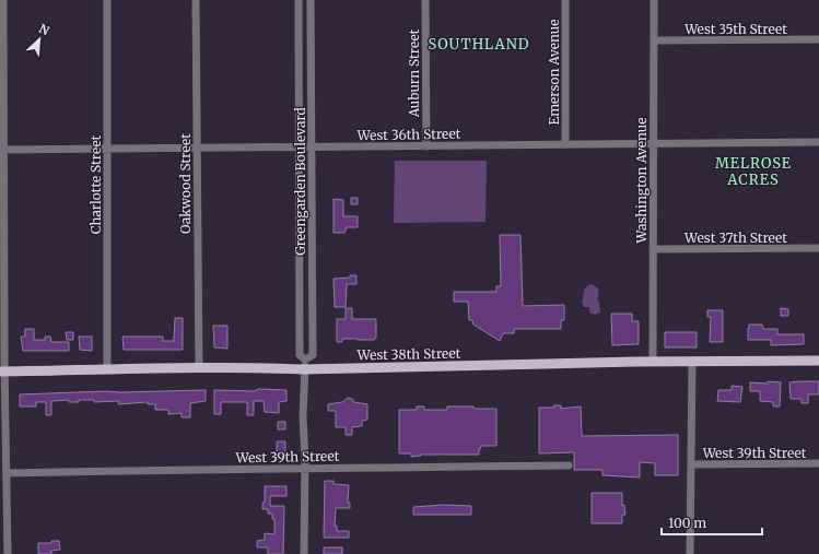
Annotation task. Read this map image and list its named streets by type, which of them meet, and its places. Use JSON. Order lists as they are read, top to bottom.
{
  "streets": {
    "main road": ["West 38th Street"],
    "street": [
      "West 35th Street",
      "Emerson Avenue",
      "Auburn Street",
      "West 36th Street",
      "Washington Avenue",
      "Greengarden Boulevard",
      "Oakwood Street",
      "Charlotte Street",
      "West 37th Street",
      "West 39th Street"
    ]
  },
  "crossings": [
    ["West 35th Street", "Washington Avenue"],
    ["Emerson Avenue", "West 36th Street"],
    ["Auburn Street", "West 36th Street"],
    ["West 36th Street", "Washington Avenue"],
    ["West 36th Street", "Greengarden Boulevard"],
    ["West 36th Street", "Oakwood Street"],
    ["West 36th Street", "Charlotte Street"],
    ["Washington Avenue", "West 37th Street"],
    ["Washington Avenue", "West 38th Street"],
    ["Greengarden Boulevard", "West 38th Street"],
    ["Greengarden Boulevard", "West 39th Street"],
    ["Oakwood Street", "West 38th Street"],
    ["Charlotte Street", "West 38th Street"]
  ],
  "districts": ["SOUTHLAND", "MELROSE ACRES"],
  "scale_bar": "100 m",
  "north": "top right"
}
